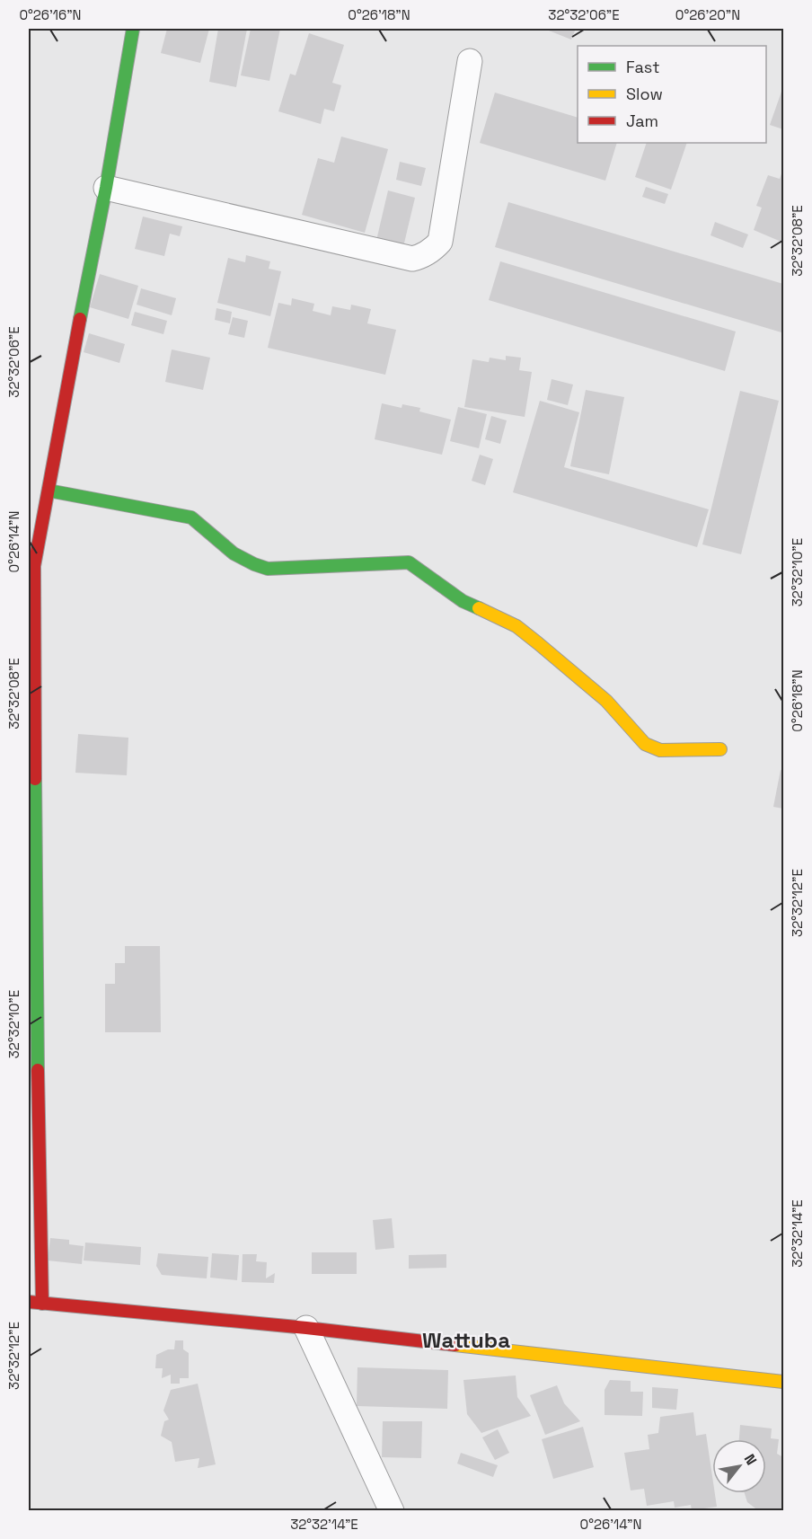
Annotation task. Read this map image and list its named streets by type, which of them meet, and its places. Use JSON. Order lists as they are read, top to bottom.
{
  "districts": ["Wattuba"],
  "legend": ["Fast", "Slow", "Jam"],
  "north": "top right",
  "coordinates": [
    "0°26'16\"N",
    "0°26'18\"N",
    "32°32'06\"E",
    "0°26'20\"N",
    "32°32'08\"E",
    "0°26'14\"N",
    "32°32'10\"E",
    "32°32'12\"E",
    "32°32'14\"E"
  ]
}
